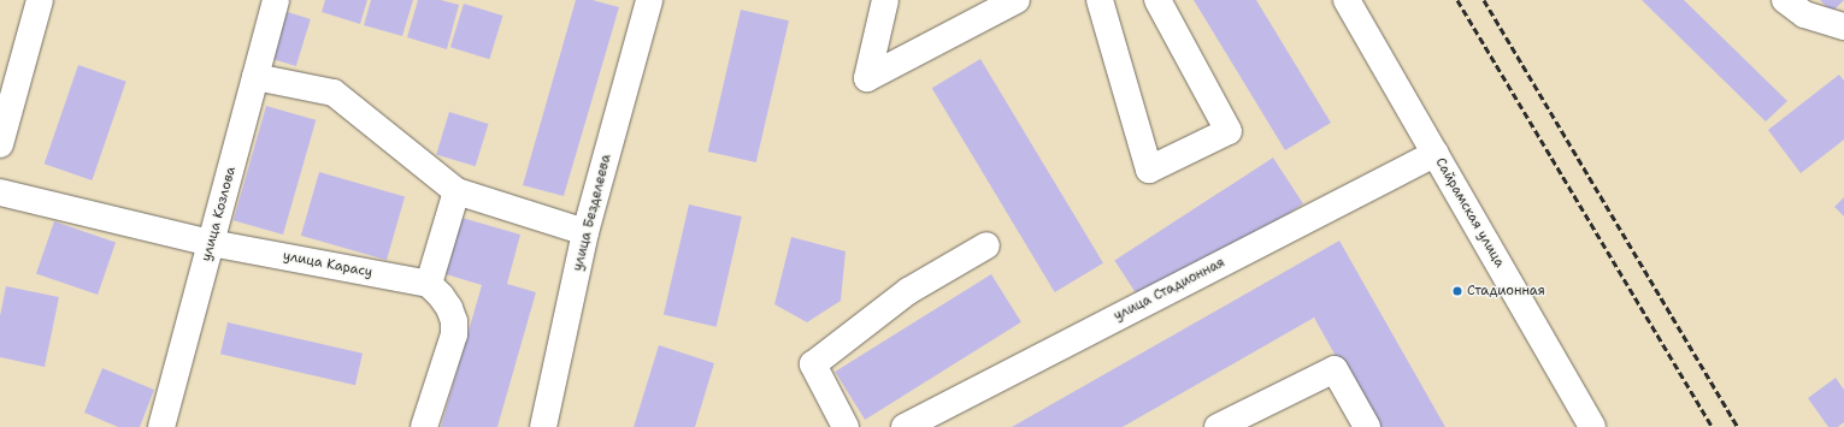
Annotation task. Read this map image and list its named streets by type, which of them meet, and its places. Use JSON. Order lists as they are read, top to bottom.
{
  "streets": {
    "street": [
      "улица Безделеева",
      "Сайрамская улица",
      "улица Козлова",
      "улица Карасу",
      "улица Стадионная"
    ]
  },
  "crossings": [
    ["Сайрамская улица", "улица Стадионная"],
    ["улица Козлова", "улица Карасу"]
  ],
  "places": ["Стадионная"]
}
